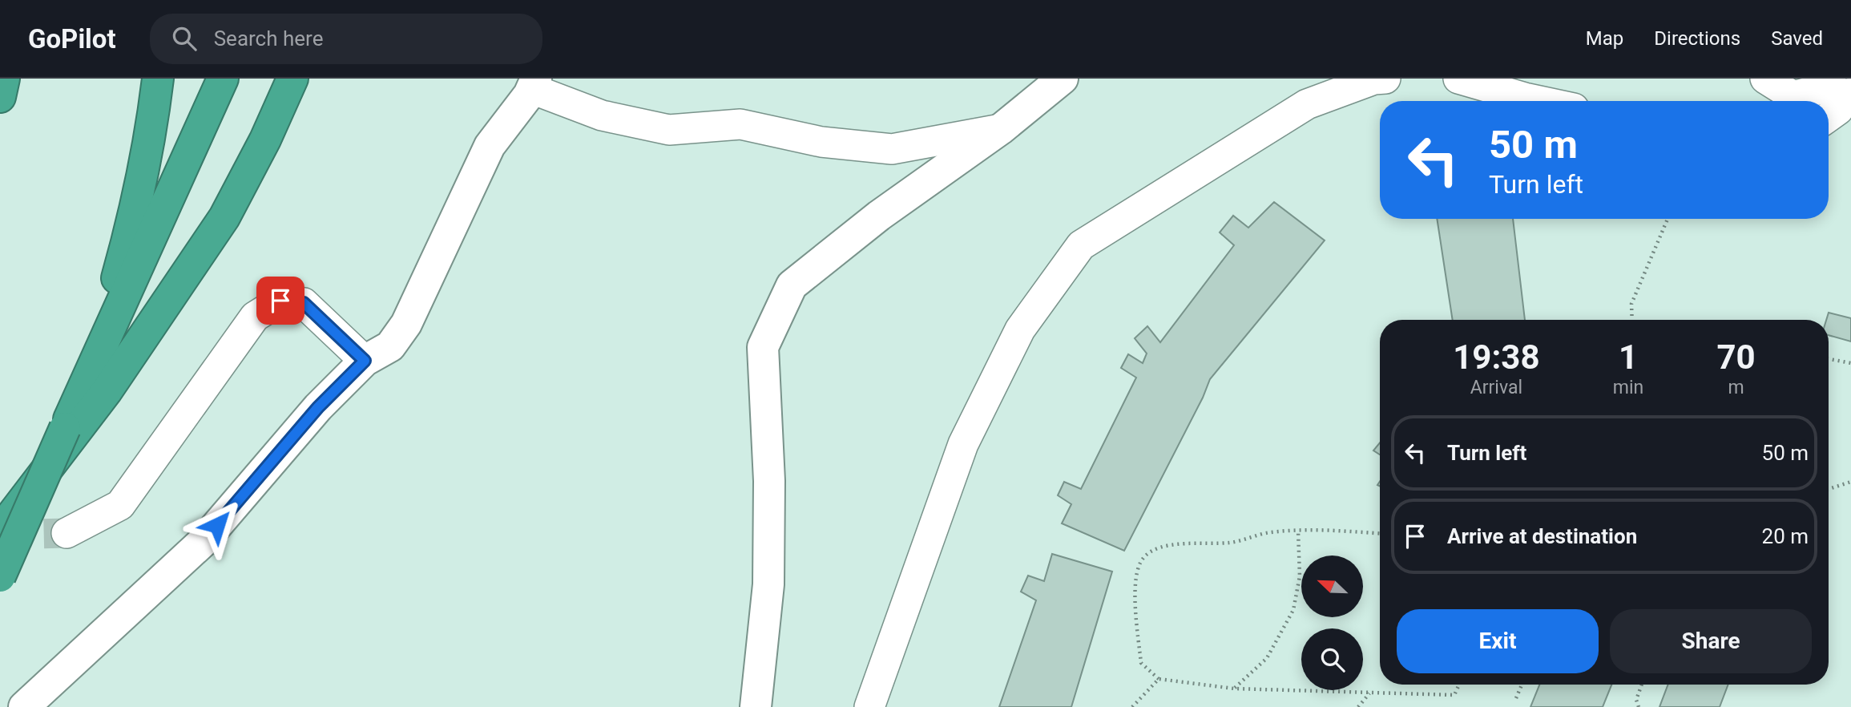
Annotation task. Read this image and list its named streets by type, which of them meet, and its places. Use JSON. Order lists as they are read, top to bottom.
{
  "north": "top left",
  "page": {
    "header": "GoPilot",
    "search": "Search here",
    "nav": ["Map", "Directions", "Saved"],
    "turn": ["50 m", "Turn left"],
    "eta": [
      "19:38",
      "Arrival",
      "1",
      "min",
      "70",
      "m"
    ],
    "list": [
      {
        "name": "Turn left",
        "value": "50 m"
      },
      {
        "name": "Arrive at destination",
        "value": "20 m"
      }
    ],
    "buttons": ["Exit", "Share"]
  }
}
